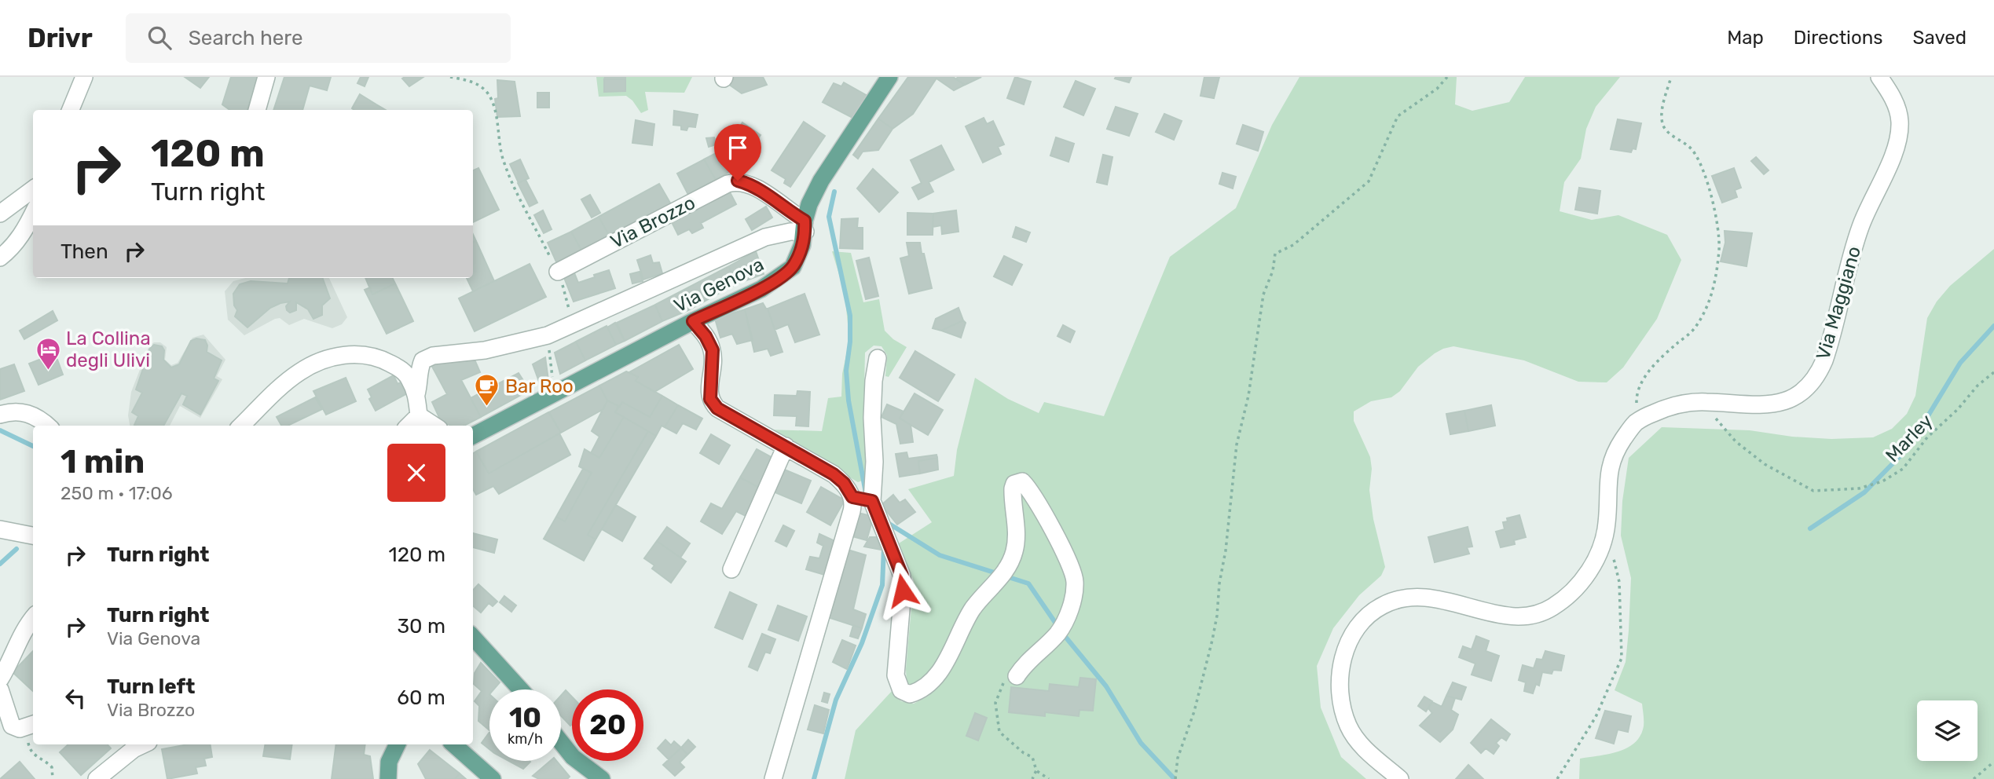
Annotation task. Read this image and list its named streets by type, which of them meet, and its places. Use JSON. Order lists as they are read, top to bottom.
{
  "streets": {
    "main road": ["Via Genova"],
    "street": ["Via Brozzo", "Via Maggiano"],
    "path": ["Marley"]
  },
  "crossings": [
    ["Via Brozzo", "Via Genova"],
    ["Via Maggiano", "Marley"]
  ],
  "places": {
    "hotel": ["La Collina degli Ulivi"],
    "cafe": ["Bar Roo"]
  },
  "page": {
    "header": "Drivr",
    "search": "Search here",
    "nav": ["Map", "Directions", "Saved"],
    "turn": ["120 m", "Turn right"],
    "then": "Then",
    "heading": ["1 min", "250 m · 17:06"],
    "list": [
      {
        "name": "Turn right",
        "value": "120 m"
      },
      {
        "name": "Turn right",
        "note": "Via Genova",
        "value": "30 m"
      },
      {
        "name": "Turn left",
        "note": "Via Brozzo",
        "value": "60 m"
      }
    ],
    "speed": "10 km/h",
    "limit": "20"
  }
}
